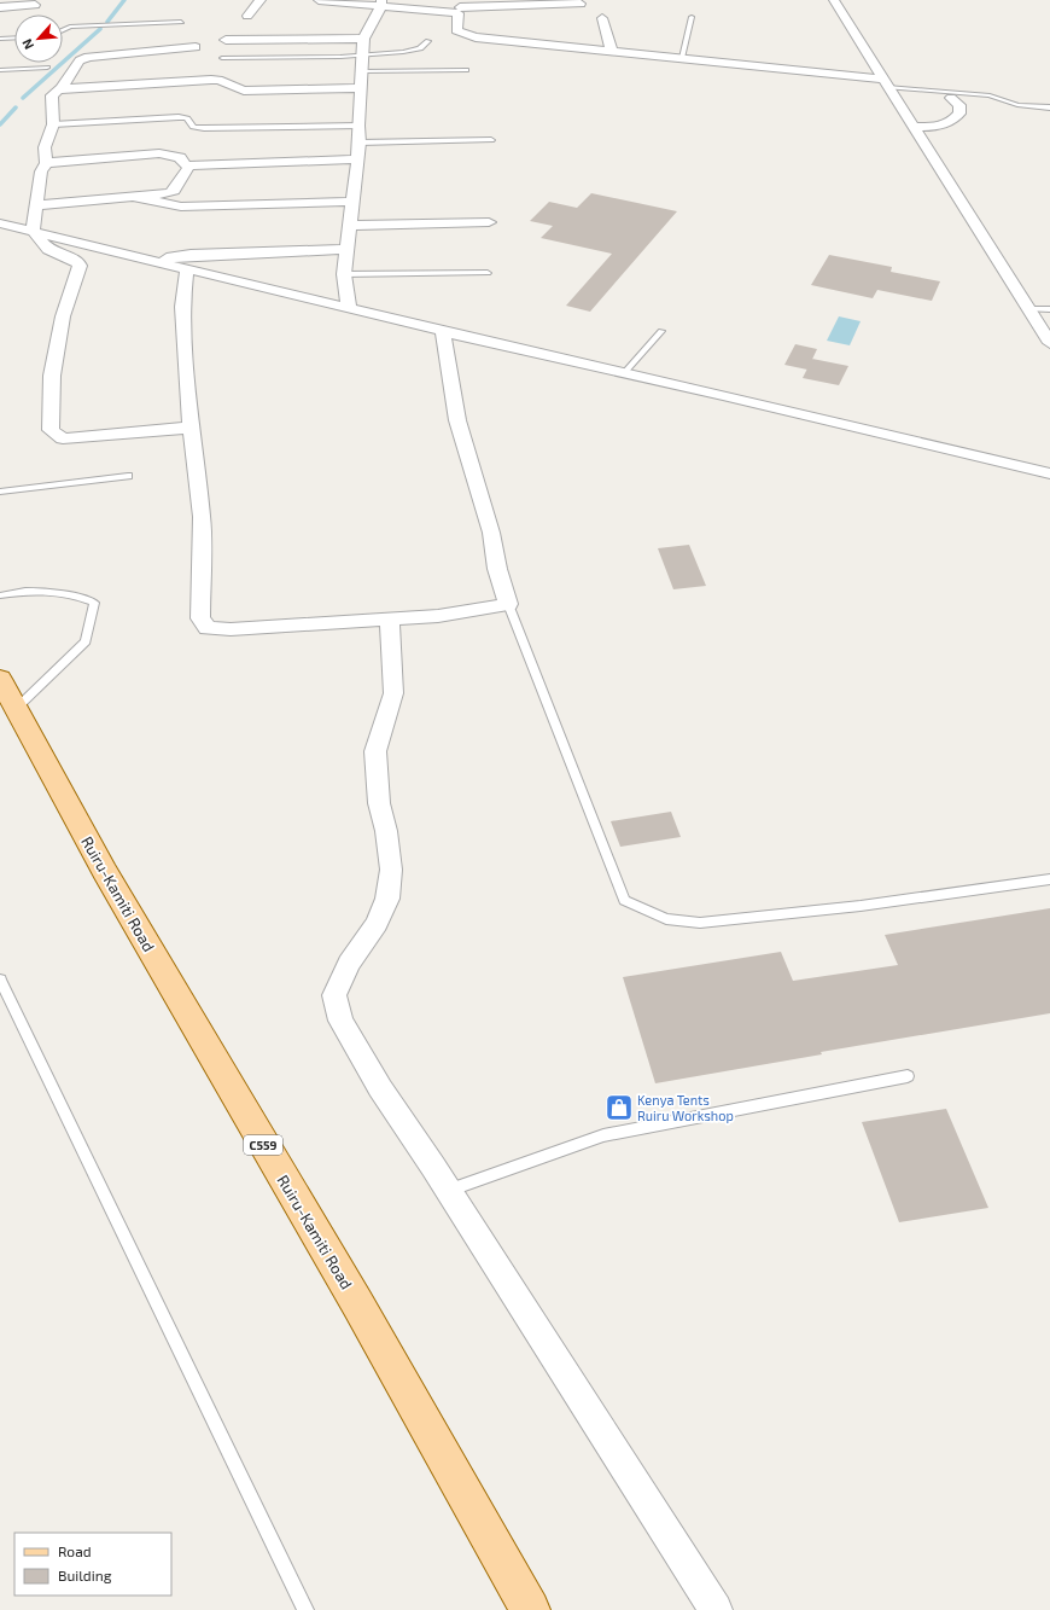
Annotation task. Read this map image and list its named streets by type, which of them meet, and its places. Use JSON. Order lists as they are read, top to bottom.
{
  "streets": {
    "main road": ["Ruiru-Kamiti Road", "C559"]
  },
  "places": {
    "shop": ["Kenya Tents Ruiru Workshop"]
  },
  "legend": ["Road", "Building"],
  "north": "bottom left"
}
